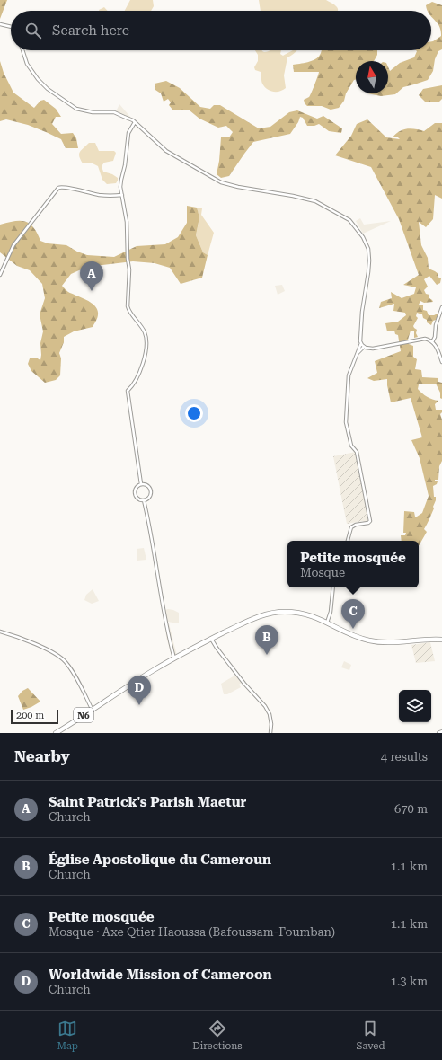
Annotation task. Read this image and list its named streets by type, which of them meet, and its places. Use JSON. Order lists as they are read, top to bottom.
{
  "streets": {
    "highway": ["N6"]
  },
  "scale_bar": "200 m",
  "north": "top",
  "page": {
    "search": "Search here",
    "pins": [
      "A",
      "C",
      "B",
      "D"
    ],
    "popup": ["Petite mosquée", "Mosque"],
    "scale": "200 m",
    "heading": ["Nearby", "4 results"],
    "list": [
      {
        "mark": "A",
        "name": "Saint Patrick's Parish Maetur",
        "note": "Church",
        "value": "670 m"
      },
      {
        "mark": "B",
        "name": "Église Apostolique du Cameroun",
        "note": "Church",
        "value": "1.1 km"
      },
      {
        "mark": "C",
        "name": "Petite mosquée",
        "note": "Mosque · Axe Qtier Haoussa (Bafoussam-Foumban)",
        "value": "1.1 km"
      },
      {
        "mark": "D",
        "name": "Worldwide Mission of Cameroon",
        "note": "Church",
        "value": "1.3 km"
      }
    ],
    "nav": ["Map", "Directions", "Saved"]
  }
}
